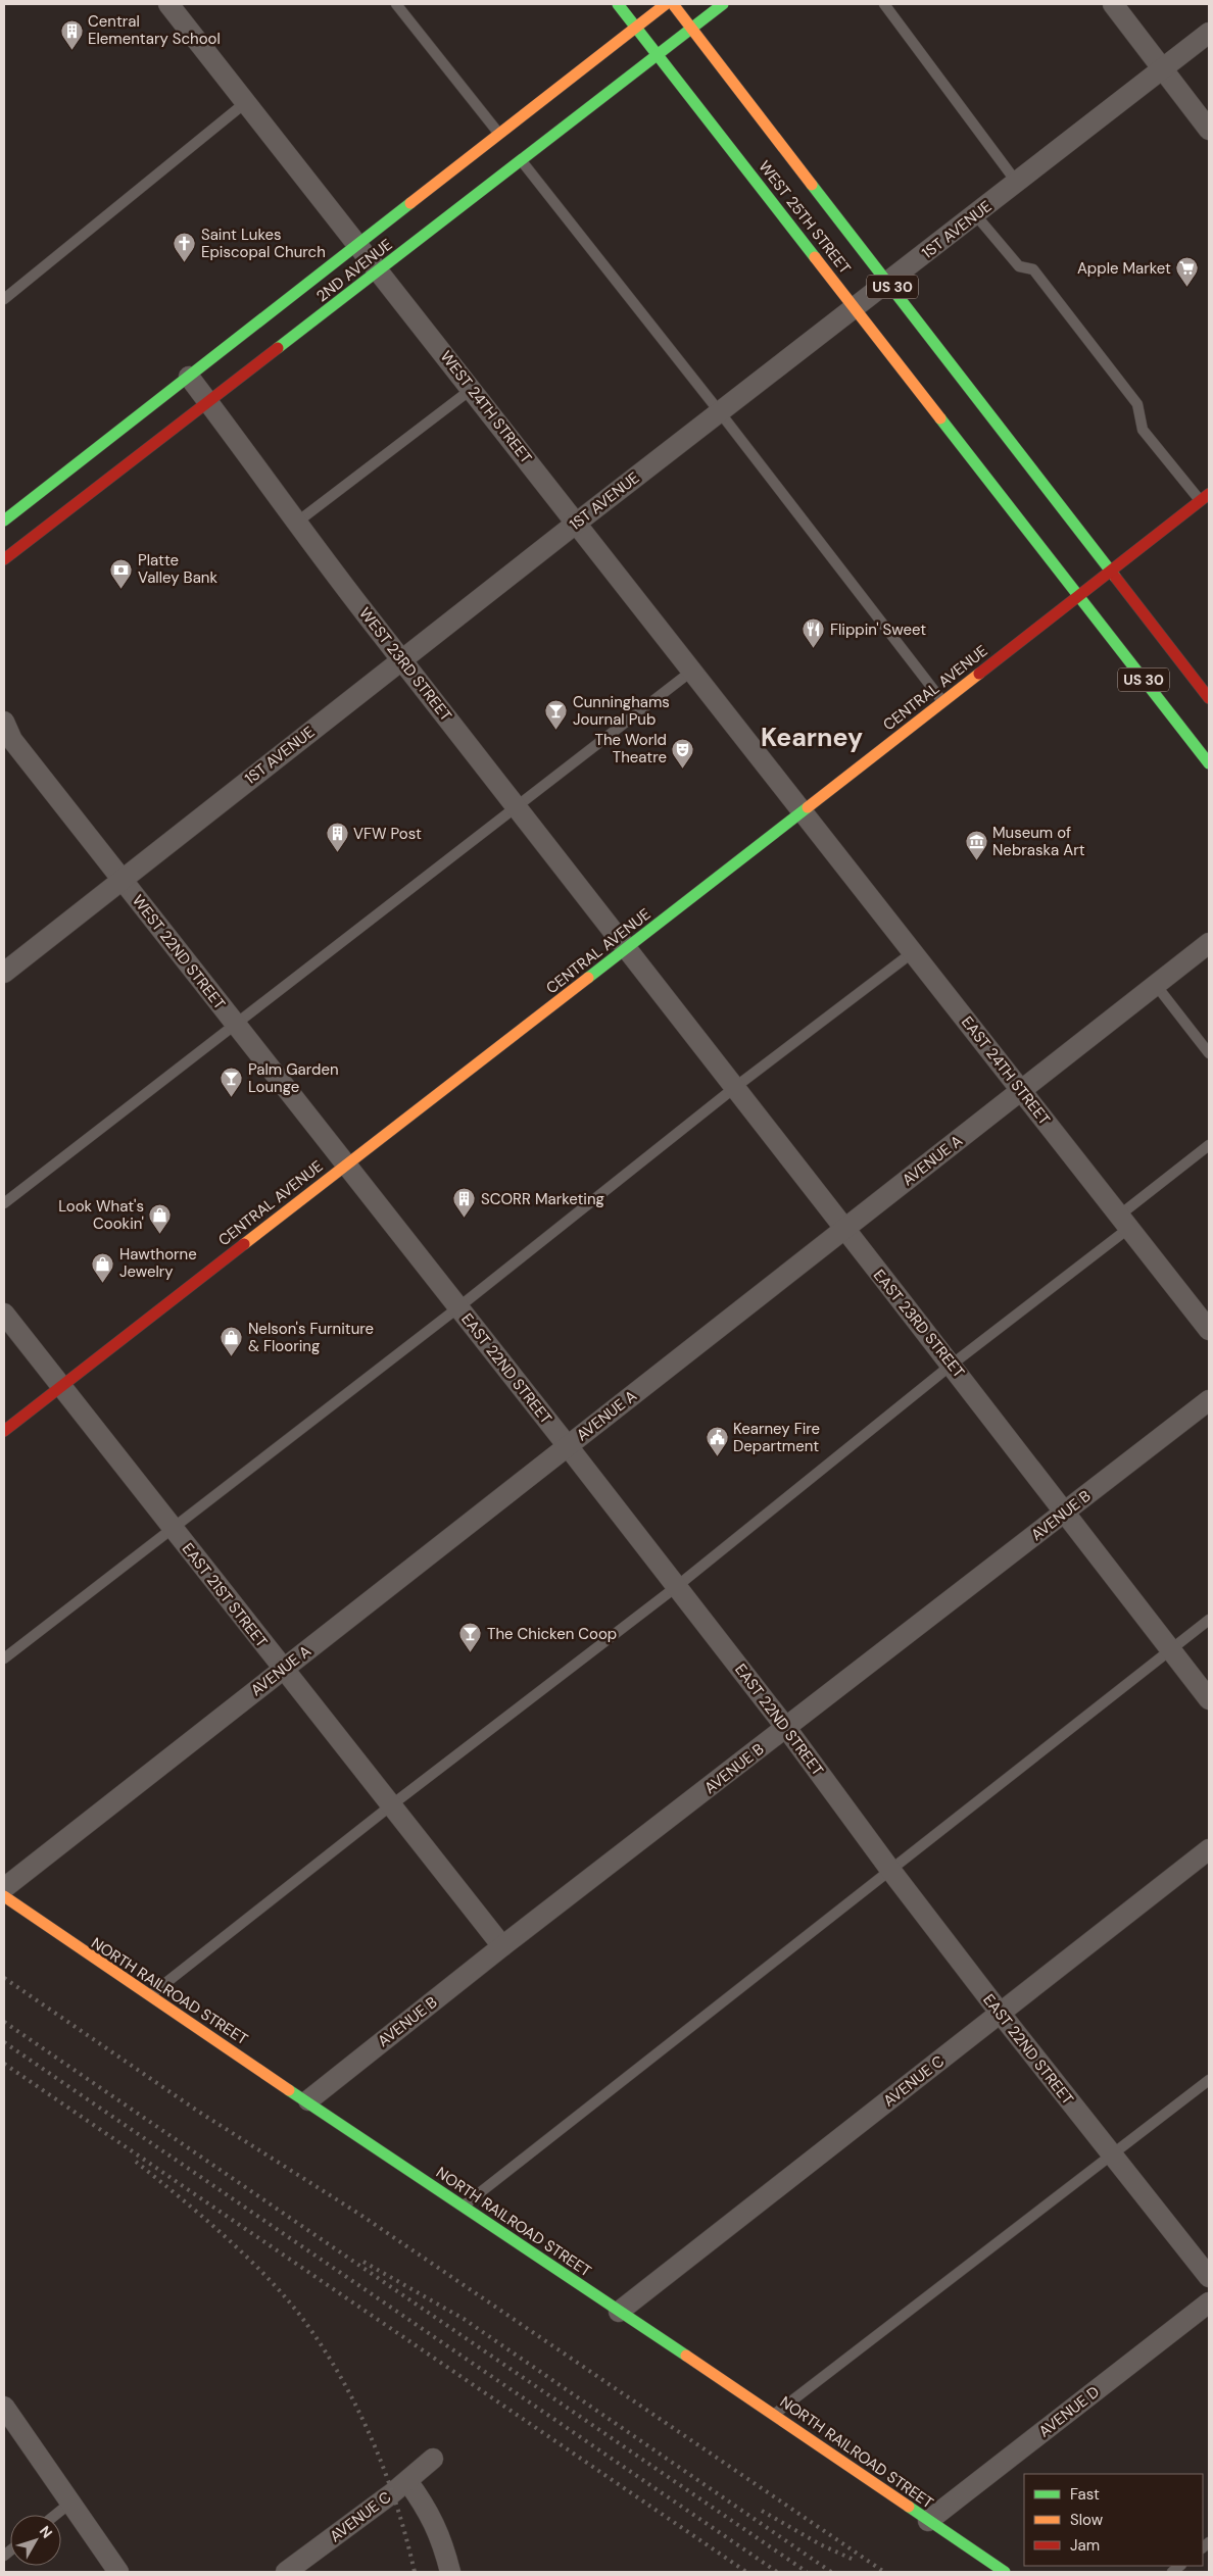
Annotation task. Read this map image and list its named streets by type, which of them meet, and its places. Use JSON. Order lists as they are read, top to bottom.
{
  "streets": {
    "main road": [
      "WEST 25TH STREET",
      "2ND AVENUE",
      "US 30",
      "CENTRAL AVENUE",
      "NORTH RAILROAD STREET"
    ],
    "street": [
      "1ST AVENUE",
      "WEST 24TH STREET",
      "WEST 23RD STREET",
      "WEST 22ND STREET",
      "EAST 24TH STREET",
      "AVENUE A",
      "EAST 23RD STREET",
      "EAST 22ND STREET",
      "AVENUE B",
      "EAST 21ST STREET",
      "AVENUE C",
      "AVENUE D"
    ]
  },
  "crossings": [
    ["WEST 25TH STREET", "1ST AVENUE"],
    ["WEST 25TH STREET", "2ND AVENUE"],
    ["WEST 25TH STREET", "US 30"],
    ["WEST 25TH STREET", "CENTRAL AVENUE"],
    ["1ST AVENUE", "WEST 24TH STREET"],
    ["1ST AVENUE", "WEST 23RD STREET"],
    ["1ST AVENUE", "WEST 22ND STREET"],
    ["2ND AVENUE", "WEST 24TH STREET"],
    ["2ND AVENUE", "WEST 23RD STREET"],
    ["US 30", "CENTRAL AVENUE"],
    ["WEST 24TH STREET", "CENTRAL AVENUE"],
    ["WEST 24TH STREET", "EAST 24TH STREET"],
    ["WEST 23RD STREET", "CENTRAL AVENUE"],
    ["WEST 23RD STREET", "EAST 23RD STREET"],
    ["CENTRAL AVENUE", "WEST 22ND STREET"],
    ["CENTRAL AVENUE", "EAST 24TH STREET"],
    ["CENTRAL AVENUE", "EAST 23RD STREET"],
    ["CENTRAL AVENUE", "EAST 22ND STREET"],
    ["CENTRAL AVENUE", "EAST 21ST STREET"],
    ["WEST 22ND STREET", "EAST 22ND STREET"],
    ["EAST 24TH STREET", "AVENUE A"],
    ["AVENUE A", "EAST 23RD STREET"],
    ["AVENUE A", "EAST 22ND STREET"],
    ["AVENUE A", "EAST 21ST STREET"],
    ["EAST 23RD STREET", "AVENUE B"],
    ["EAST 22ND STREET", "AVENUE B"],
    ["EAST 22ND STREET", "AVENUE C"],
    ["AVENUE B", "EAST 21ST STREET"],
    ["AVENUE B", "NORTH RAILROAD STREET"],
    ["NORTH RAILROAD STREET", "AVENUE C"],
    ["NORTH RAILROAD STREET", "AVENUE D"]
  ],
  "districts": ["Kearney"],
  "places": {
    "building": ["Central Elementary School", "VFW Post", "SCORR Marketing"],
    "church": ["Saint Lukes Episcopal Church"],
    "supermarket": ["Apple Market"],
    "bank": ["Platte Valley Bank"],
    "restaurant": ["Flippin' Sweet"],
    "bar": ["Cunninghams Journal Pub", "Palm Garden Lounge", "The Chicken Coop"],
    "theatre": ["The World Theatre"],
    "museum": ["Museum of Nebraska Art"],
    "shop": ["Look What's Cookin'", "Hawthorne Jewelry", "Nelson's Furniture & Flooring"],
    "public building": ["Kearney Fire Department"]
  },
  "legend": ["Fast", "Slow", "Jam"],
  "north": "top right"
}
